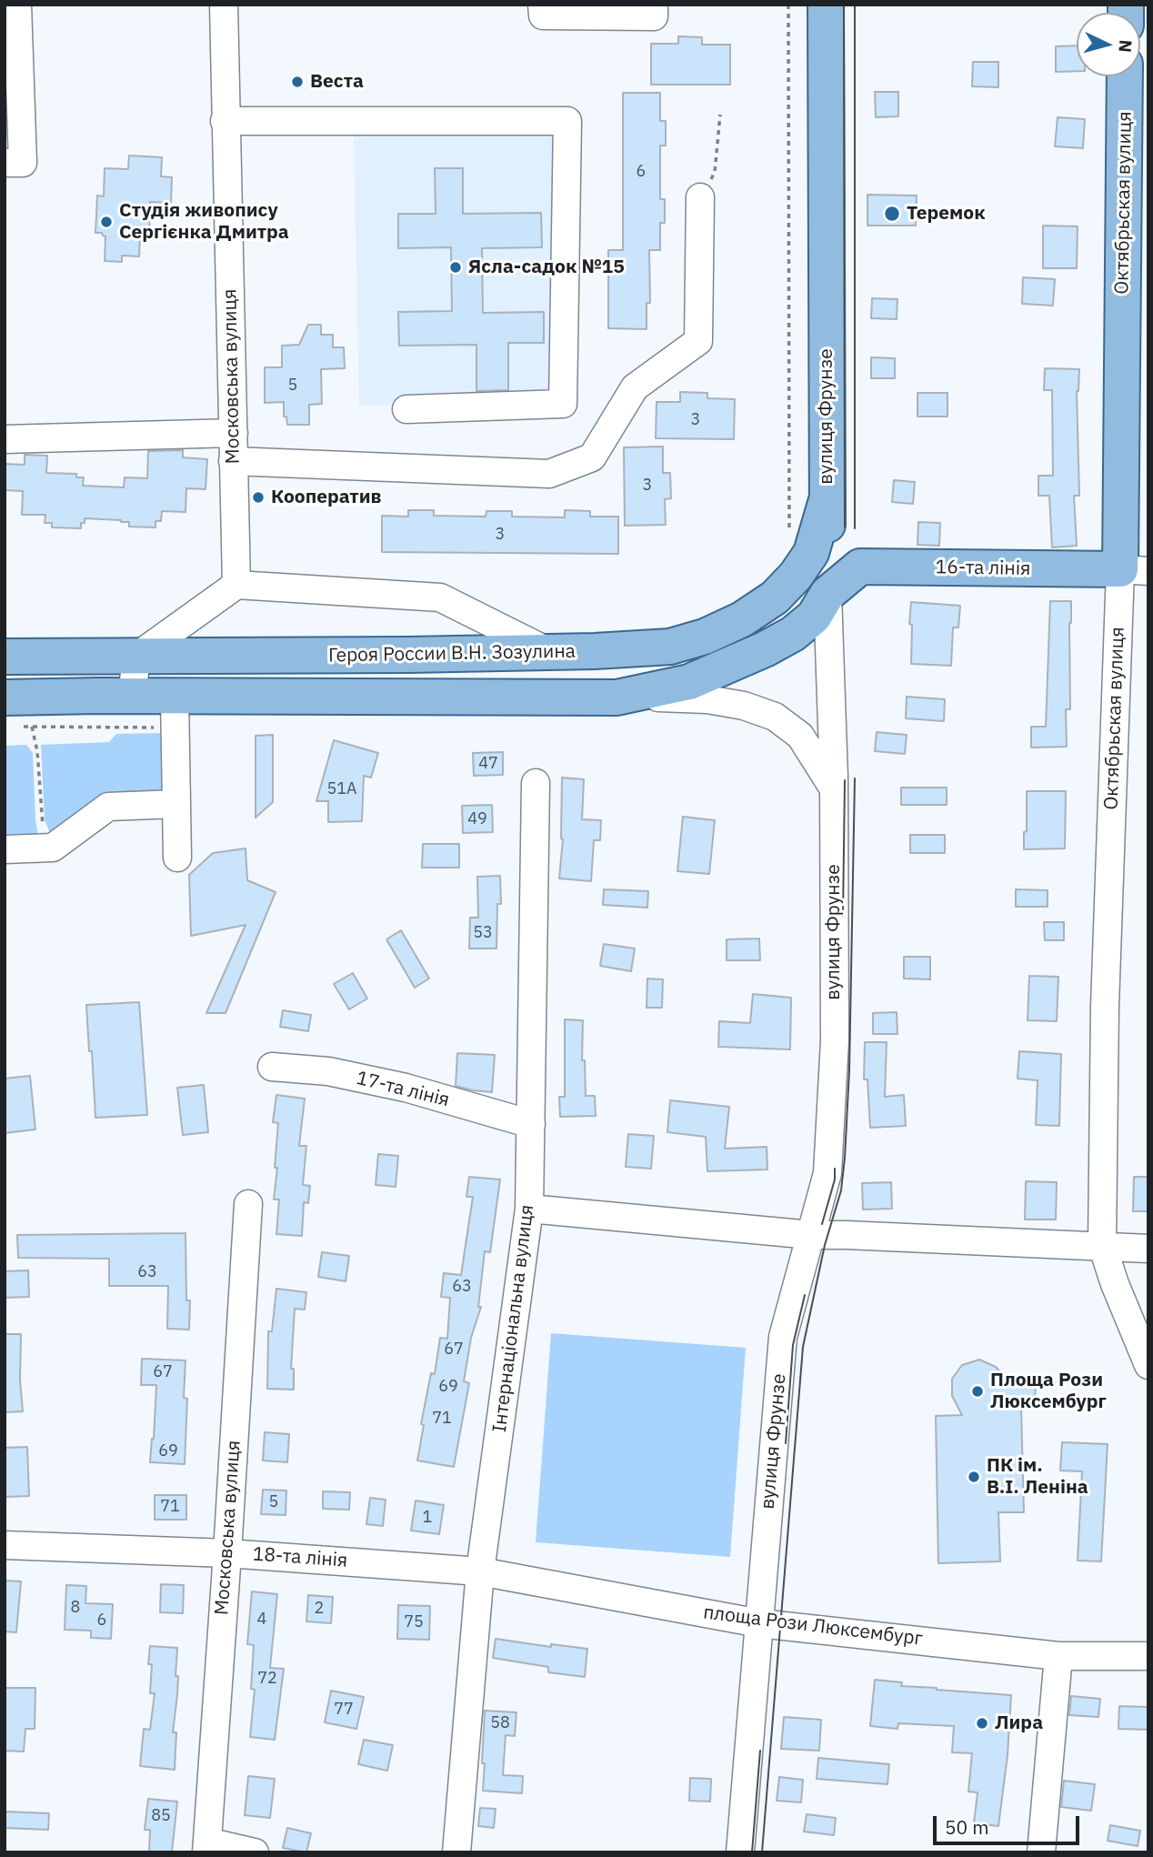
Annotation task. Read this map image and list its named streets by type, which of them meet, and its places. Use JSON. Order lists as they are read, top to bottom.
{
  "streets": {
    "main road": [
      "Октябрьская вулиця",
      "вулиця Фрунзе",
      "16-та лінія",
      "Героя России В.Н. Зозулина"
    ],
    "street": [
      "Московська вулиця",
      "17-та лінія",
      "Інтернаціональна вулиця",
      "18-та лінія",
      "площа Рози Люксембург"
    ]
  },
  "crossings": [
    ["Октябрьская вулиця", "16-та лінія"],
    ["Московська вулиця", "18-та лінія"],
    ["вулиця Фрунзе", "16-та лінія"],
    ["вулиця Фрунзе", "Героя России В.Н. Зозулина"],
    ["вулиця Фрунзе", "площа Рози Люксембург"],
    ["17-та лінія", "Інтернаціональна вулиця"],
    ["Інтернаціональна вулиця", "18-та лінія"],
    ["Інтернаціональна вулиця", "площа Рози Люксембург"],
    ["18-та лінія", "площа Рози Люксембург"]
  ],
  "places": [
    "Веста",
    "Теремок",
    "Студія живопису Сергієнка Дмитра",
    "Ясла-садок №15",
    "Кооператив",
    "Площа Рози Люксембург",
    "ПК ім. В.І. Леніна",
    "Лира"
  ],
  "house_numbers": [
    "6",
    "5",
    "3",
    "3",
    "3",
    "47",
    "51А",
    "49",
    "53",
    "63",
    "63",
    "67",
    "67",
    "69",
    "71",
    "69",
    "5",
    "71",
    "1",
    "8",
    "2",
    "4",
    "6",
    "75",
    "72",
    "77",
    "58",
    "85"
  ],
  "scale_bar": "50 m",
  "north": "right"
}
